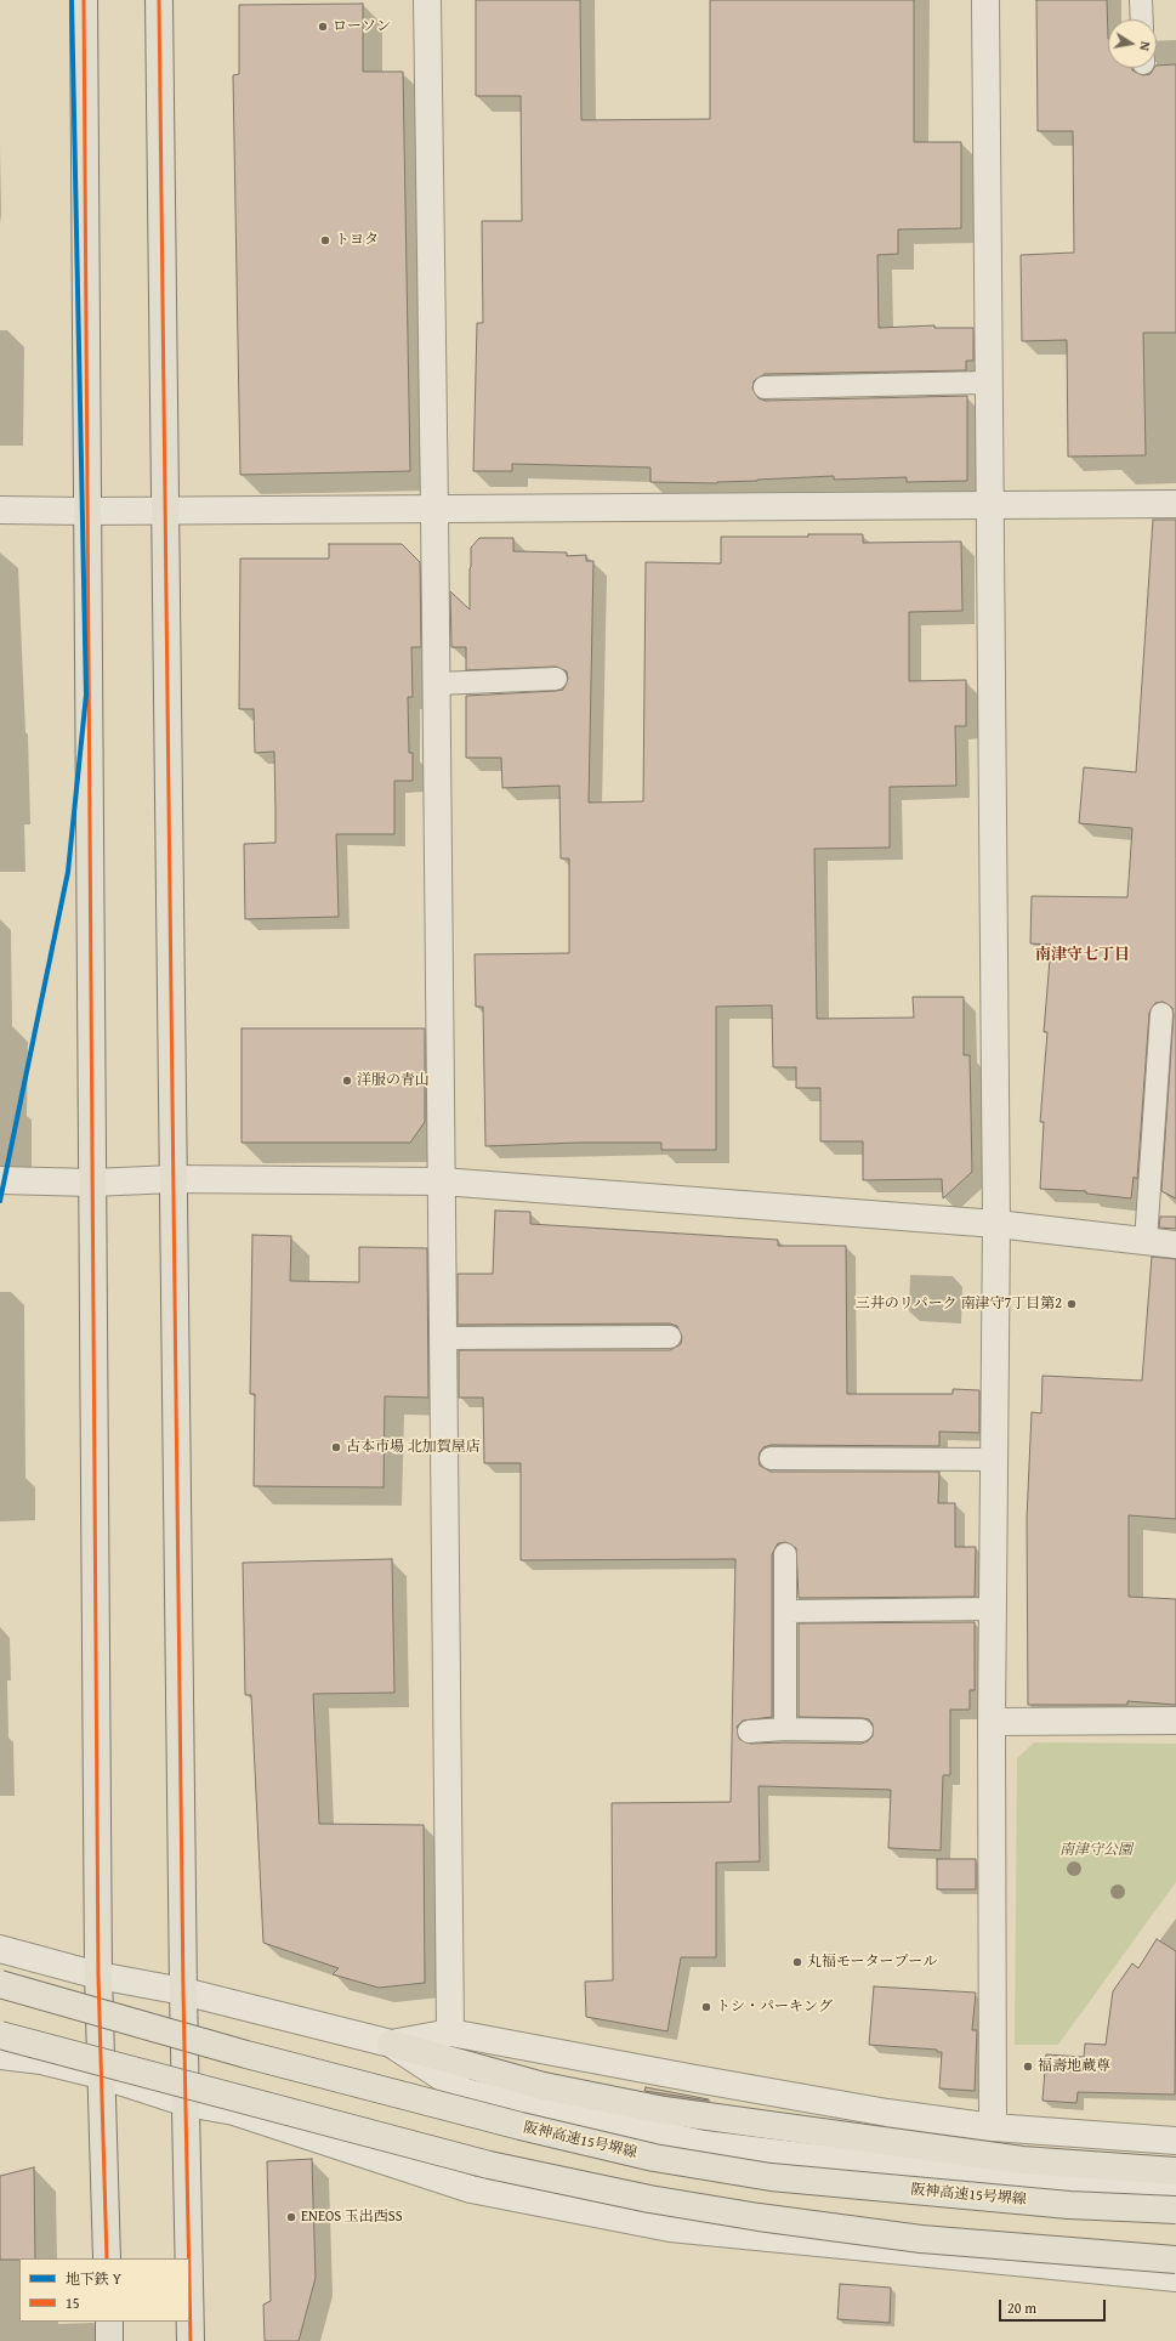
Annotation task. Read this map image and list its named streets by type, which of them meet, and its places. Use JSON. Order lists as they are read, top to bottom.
{
  "streets": {
    "main road": ["阪神高速15号堺線"]
  },
  "districts": ["南津守七丁目"],
  "parks": ["南津守公園"],
  "places": [
    "ローソン",
    "トヨタ",
    "洋服の青山",
    "三井のリパーク 南津守7丁目第2",
    "古本市場 北加賀屋店",
    "丸福モータープール",
    "トシ・パーキング",
    "福壽地蔵尊",
    "ENEOS 玉出西SS"
  ],
  "lines": ["metro line Y", "transit line 15"],
  "legend": ["地下鉄 Y", "15"],
  "scale_bar": "20 m",
  "north": "right"
}
